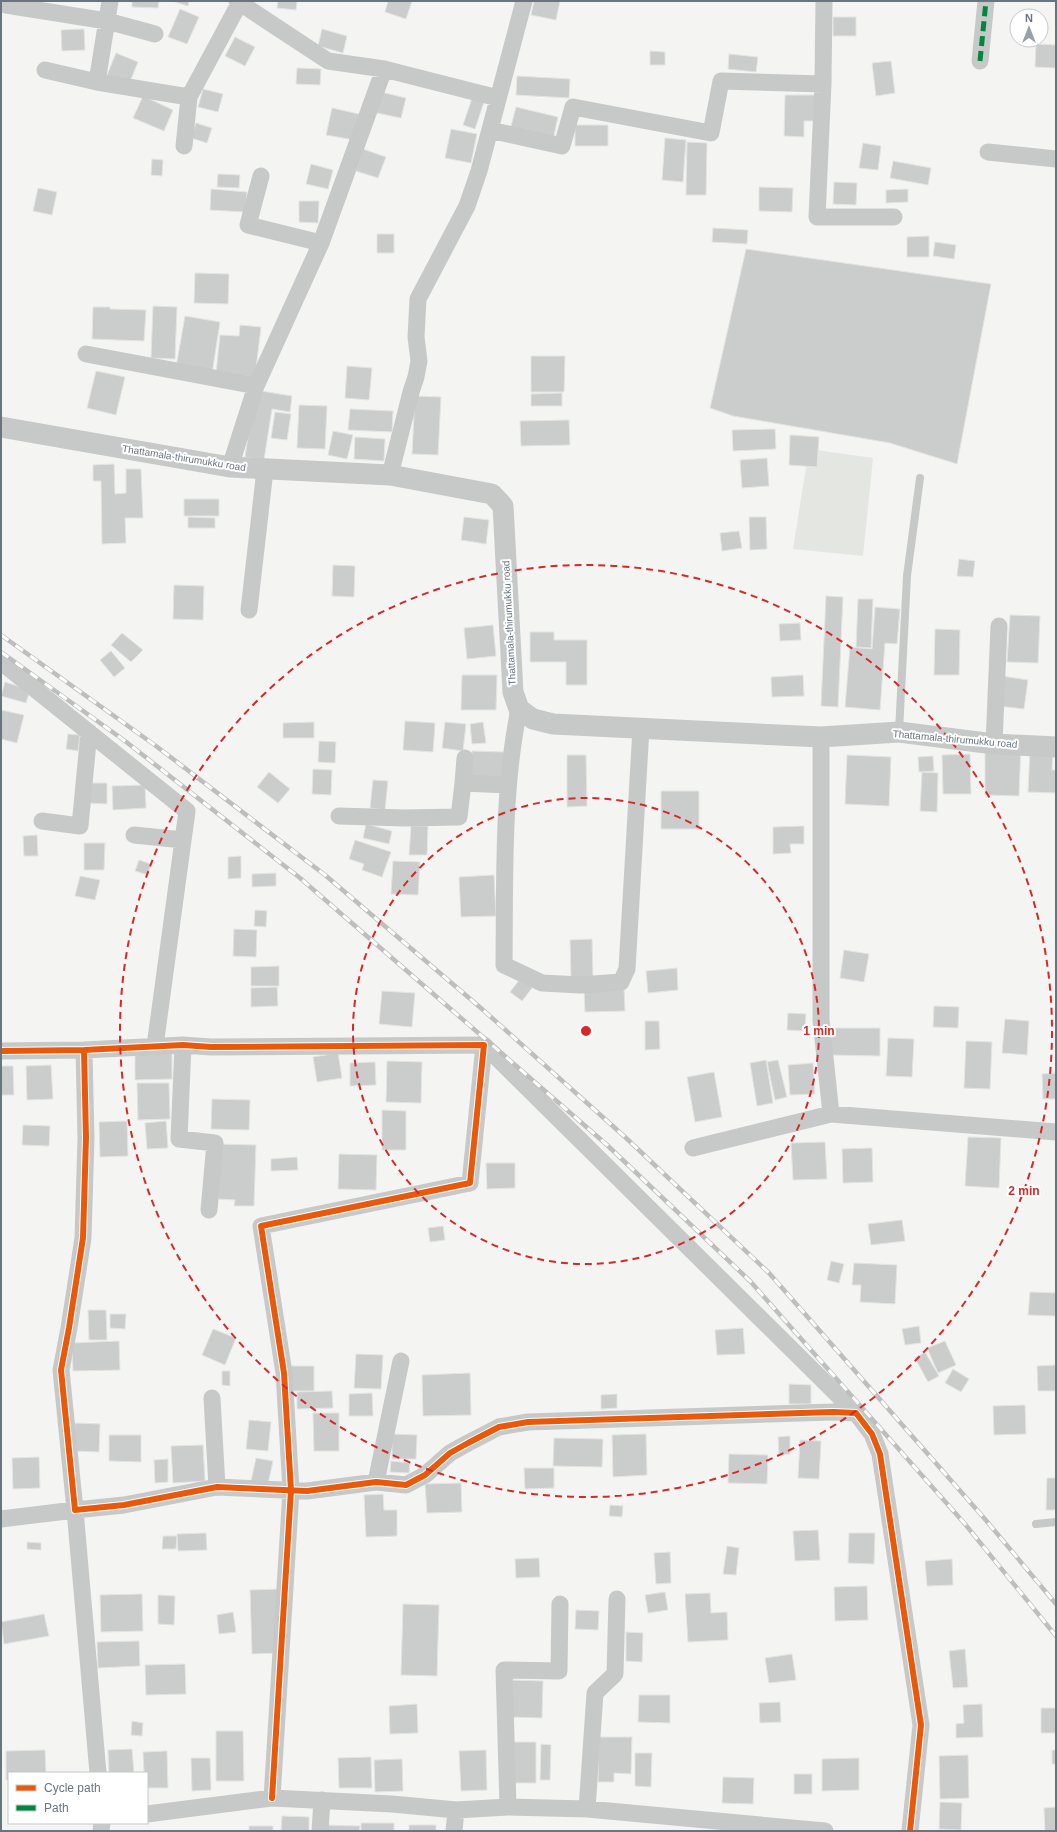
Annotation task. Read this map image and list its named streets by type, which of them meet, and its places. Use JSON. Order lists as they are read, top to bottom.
{
  "streets": {
    "street": ["Thattamala-thirumukku road"]
  },
  "legend": ["Cycle path", "Path"],
  "north": "top",
  "rings": ["1 min", "2 min"]
}
